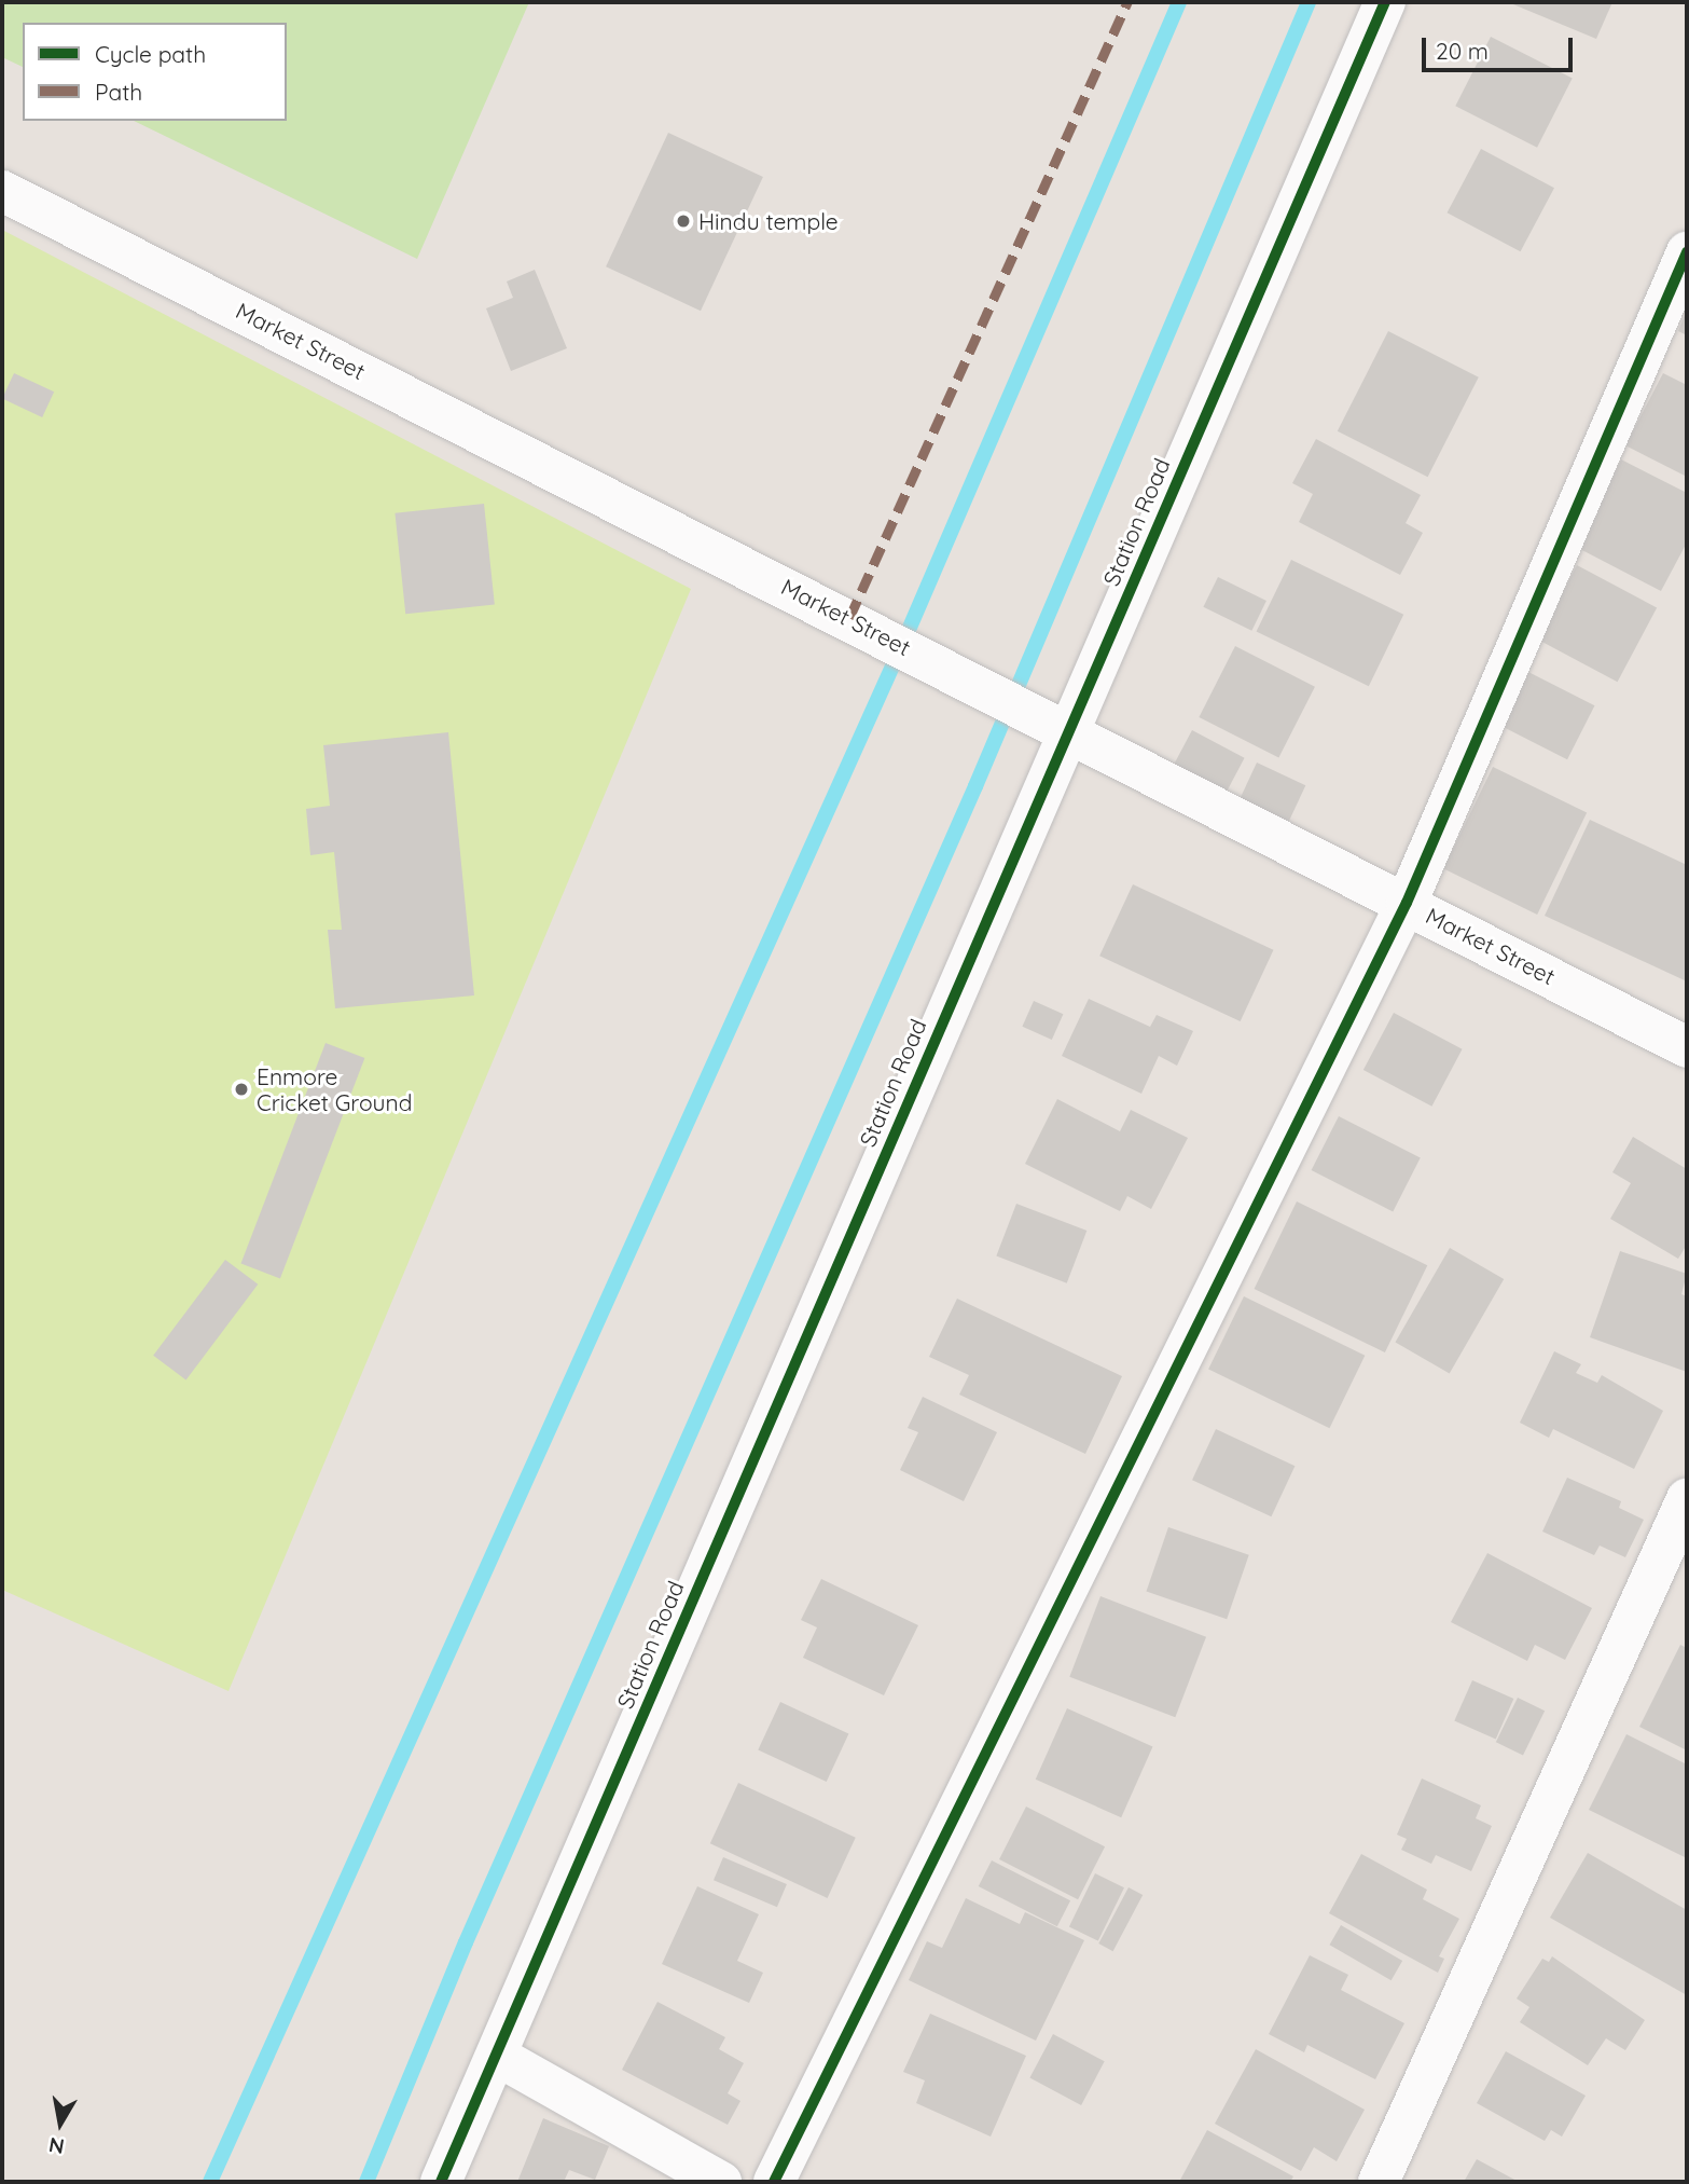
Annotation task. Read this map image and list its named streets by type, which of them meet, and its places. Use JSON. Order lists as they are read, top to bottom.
{
  "streets": {
    "street": ["Market Street", "Station Road"]
  },
  "crossings": [
    ["Market Street", "Station Road"]
  ],
  "places": ["Hindu temple", "Enmore Cricket Ground"],
  "legend": ["Cycle path", "Path"],
  "scale_bar": "20 m",
  "north": "bottom"
}
